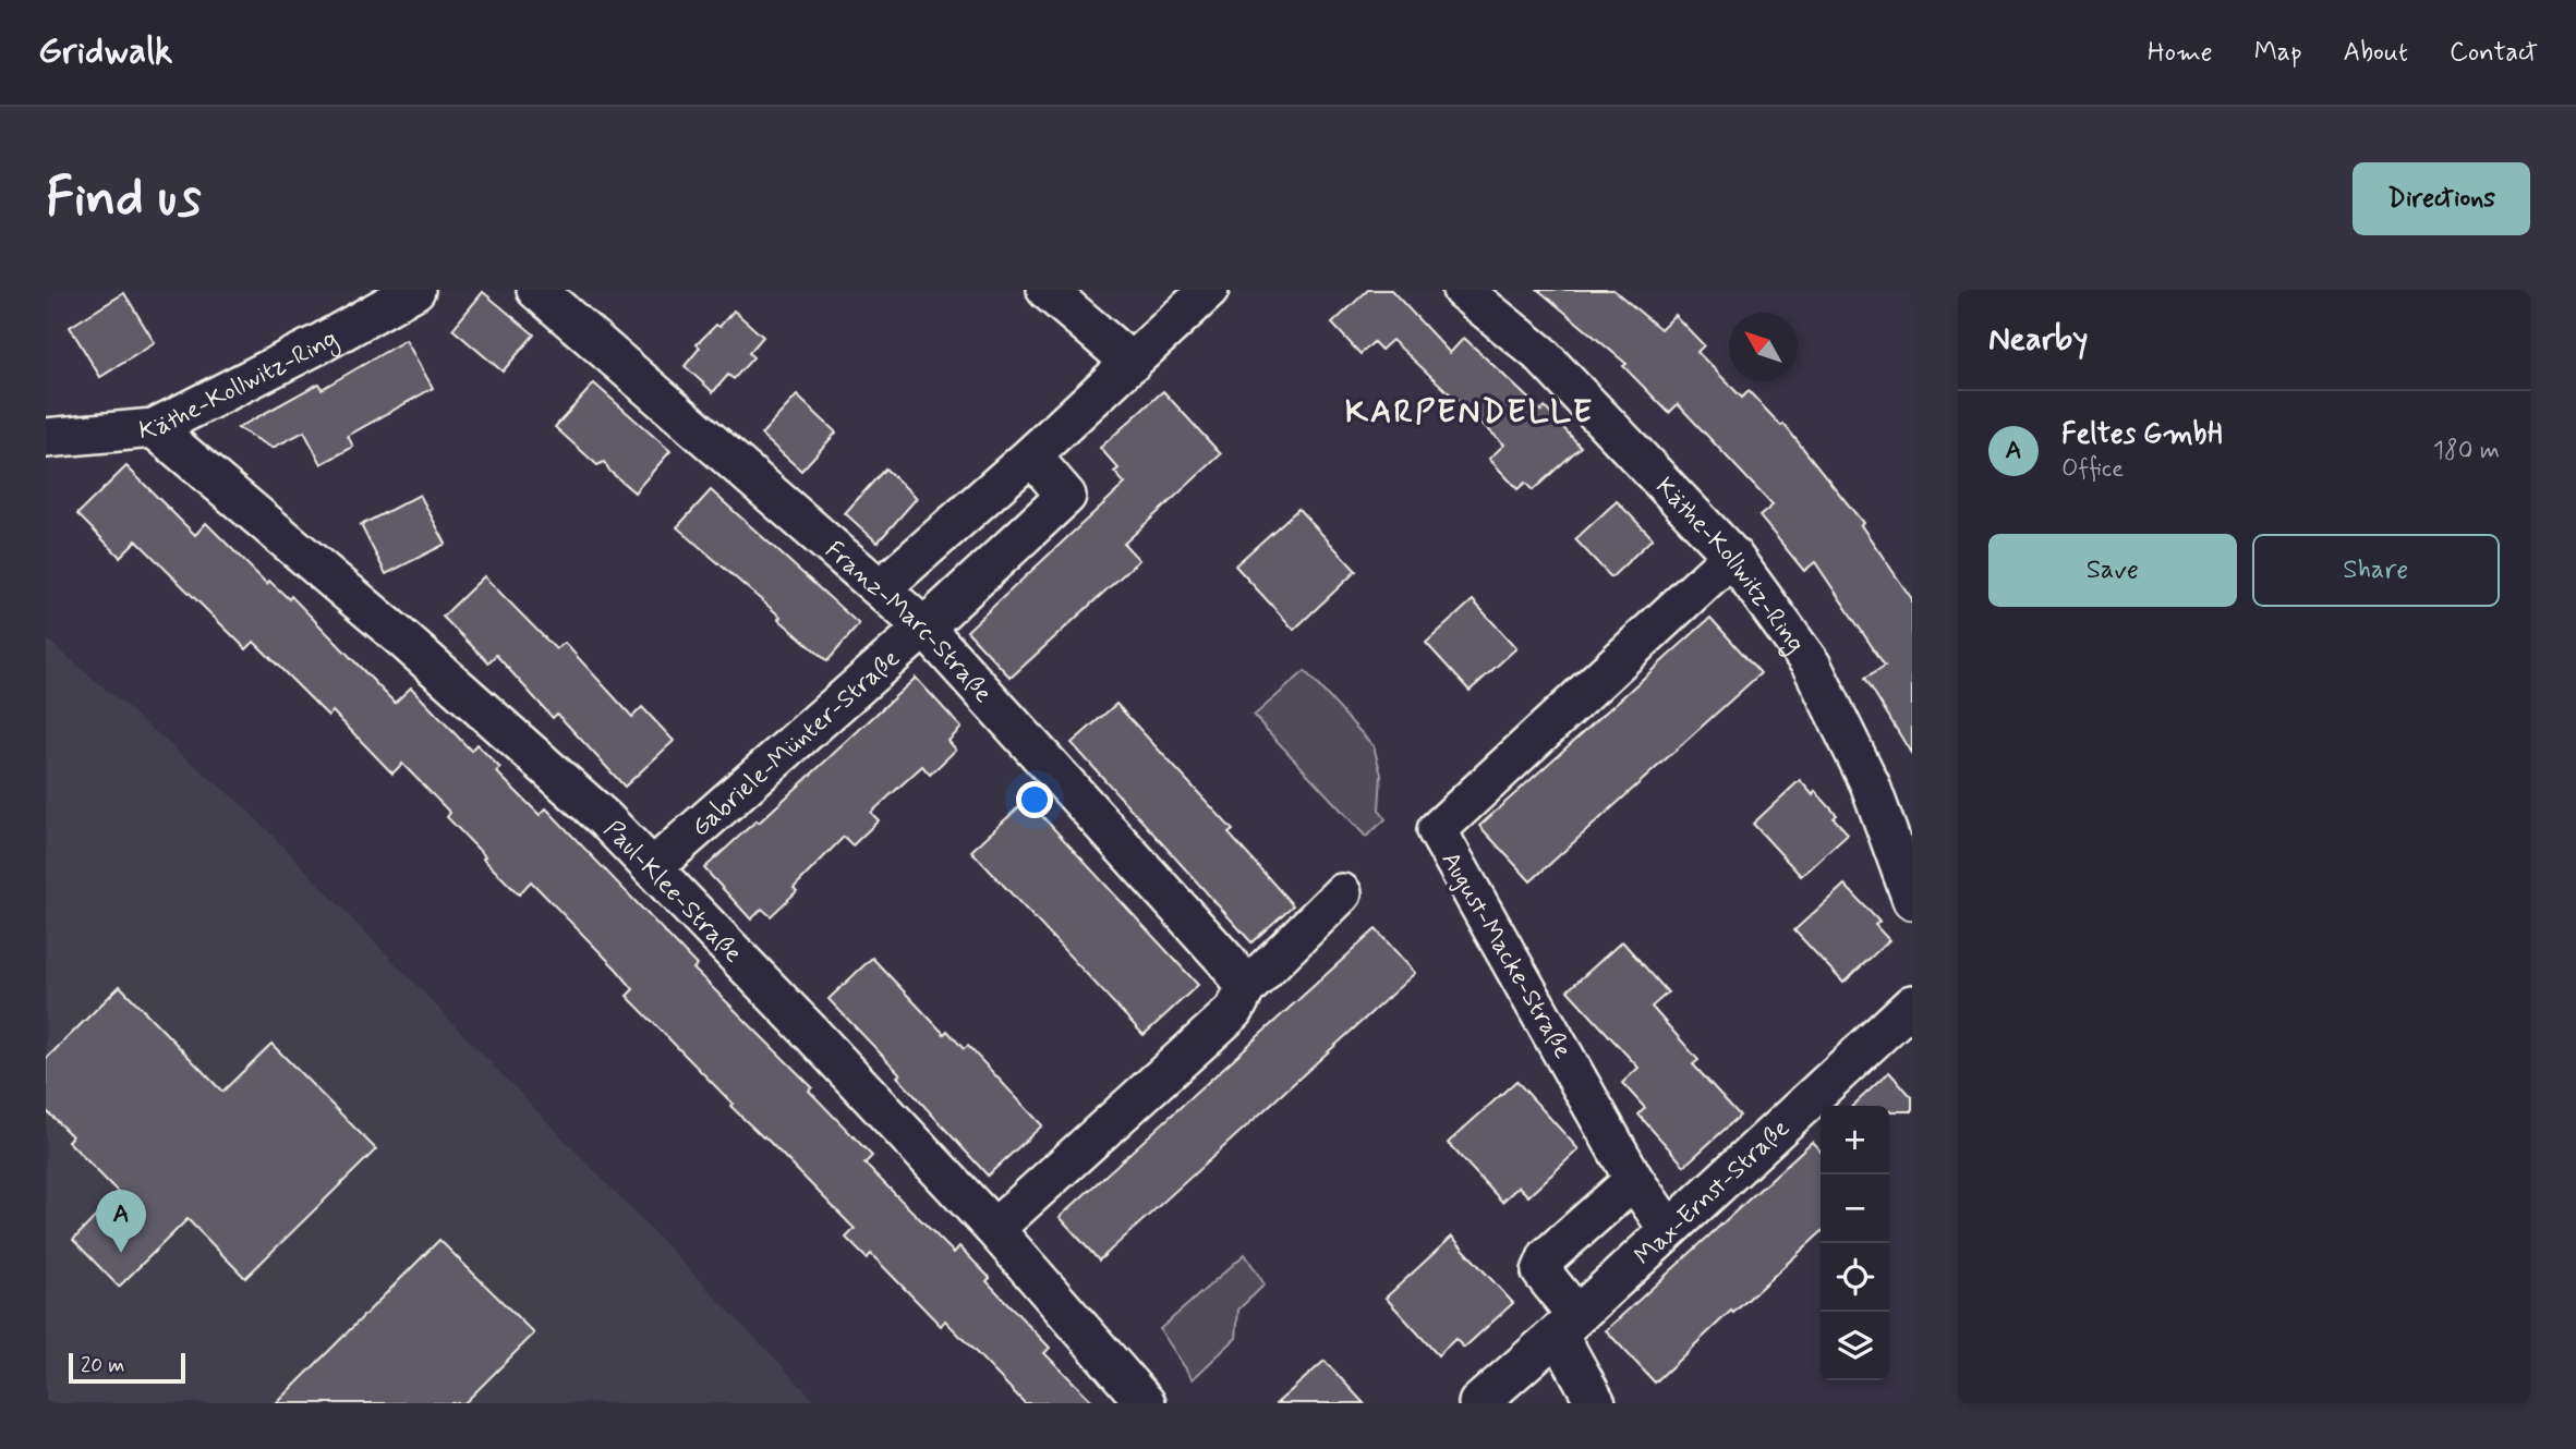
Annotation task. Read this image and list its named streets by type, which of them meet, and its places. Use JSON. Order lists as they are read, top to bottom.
{
  "streets": {
    "street": [
      "Käthe-Kollwitz-Ring",
      "Franz-Marc-Straße",
      "Gabriele-Münter-Straße",
      "Paul-Klee-Straße",
      "August-Macke-Straße",
      "Max-Ernst-Straße"
    ]
  },
  "crossings": [
    ["Käthe-Kollwitz-Ring", "Paul-Klee-Straße"],
    ["Käthe-Kollwitz-Ring", "August-Macke-Straße"],
    ["Franz-Marc-Straße", "Gabriele-Münter-Straße"],
    ["Gabriele-Münter-Straße", "Paul-Klee-Straße"],
    ["August-Macke-Straße", "Max-Ernst-Straße"]
  ],
  "districts": ["KARPENDELLE"],
  "scale_bar": "20 m",
  "north": "top left",
  "page": {
    "header": "Gridwalk",
    "nav": [
      "Home",
      "Map",
      "About",
      "Contact"
    ],
    "buttons": [
      "Directions",
      ["Save", "Share"]
    ],
    "title": "Find us",
    "heading": "Nearby",
    "list": [
      {
        "mark": "A",
        "name": "Feltes GmbH",
        "note": "Office",
        "value": "180 m"
      }
    ],
    "map_buttons": ["+", "−"],
    "pins": "A",
    "scale": "20 m"
  }
}
